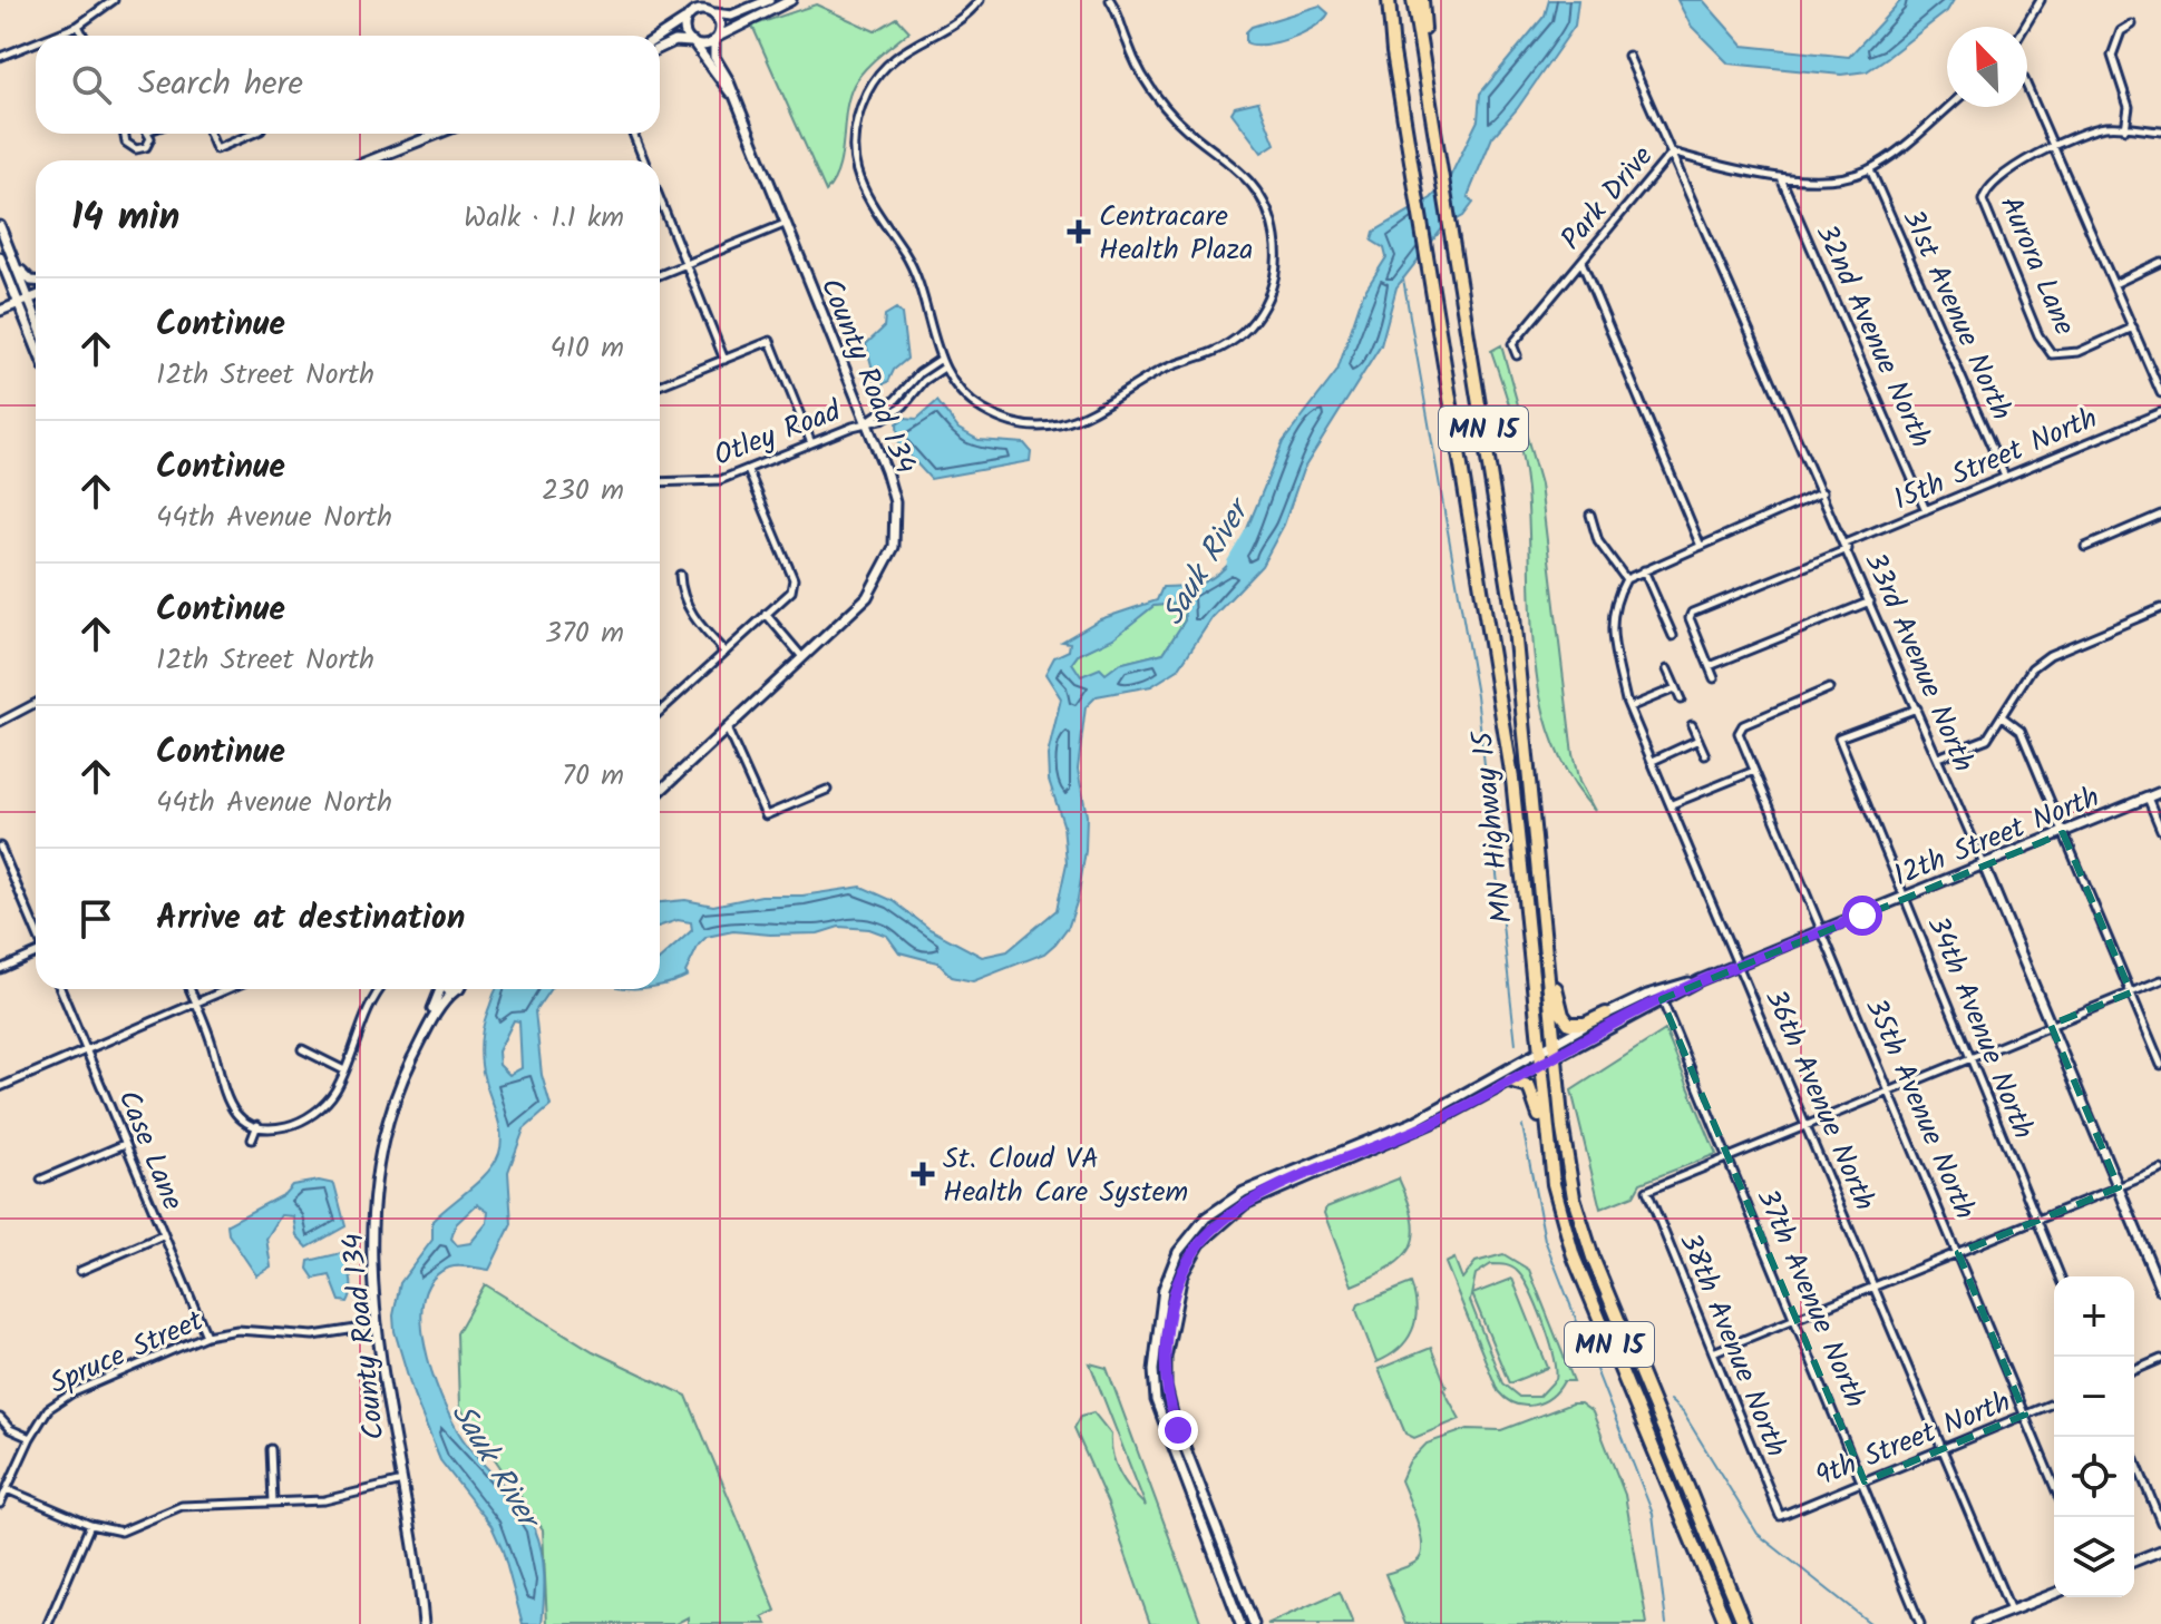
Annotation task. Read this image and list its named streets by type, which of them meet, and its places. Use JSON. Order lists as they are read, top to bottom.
{
  "streets": {
    "highway": ["MN 15", "MN Highway 15"],
    "street": [
      "Park Drive",
      "Aurora Lane",
      "31st Avenue North",
      "32nd Avenue North",
      "County Road 134",
      "Otley Road",
      "15th Street North",
      "33rd Avenue North",
      "12th Street North",
      "34th Avenue North",
      "36th Avenue North",
      "35th Avenue North",
      "Case Lane",
      "37th Avenue North",
      "38th Avenue North",
      "Spruce Street",
      "9th Street North"
    ]
  },
  "crossings": [
    ["Park Drive", "31st Avenue North"],
    ["Park Drive", "32nd Avenue North"],
    ["Park Drive", "33rd Avenue North"],
    ["31st Avenue North", "15th Street North"],
    ["32nd Avenue North", "15th Street North"],
    ["County Road 134", "Otley Road"],
    ["County Road 134", "Spruce Street"],
    ["15th Street North", "33rd Avenue North"],
    ["33rd Avenue North", "12th Street North"],
    ["33rd Avenue North", "34th Avenue North"],
    ["MN Highway 15", "12th Street North"],
    ["12th Street North", "34th Avenue North"],
    ["12th Street North", "36th Avenue North"],
    ["12th Street North", "35th Avenue North"],
    ["12th Street North", "37th Avenue North"],
    ["36th Avenue North", "9th Street North"],
    ["35th Avenue North", "9th Street North"],
    ["Case Lane", "Spruce Street"],
    ["37th Avenue North", "38th Avenue North"],
    ["37th Avenue North", "9th Street North"],
    ["38th Avenue North", "9th Street North"]
  ],
  "water": ["Sauk River"],
  "places": {
    "health": ["Centracare Health Plaza", "St. Cloud VA Health Care System"]
  },
  "north": "top left",
  "page": {
    "search": "Search here",
    "heading": ["14 min", "Walk · 1.1 km"],
    "list": [
      ["Continue", "12th Street North", "410 m"],
      ["Continue", "44th Avenue North", "230 m"],
      ["Continue", "12th Street North", "370 m"],
      ["Continue", "44th Avenue North", "70 m"],
      "Arrive at destination"
    ],
    "map_buttons": ["+", "−"]
  }
}
